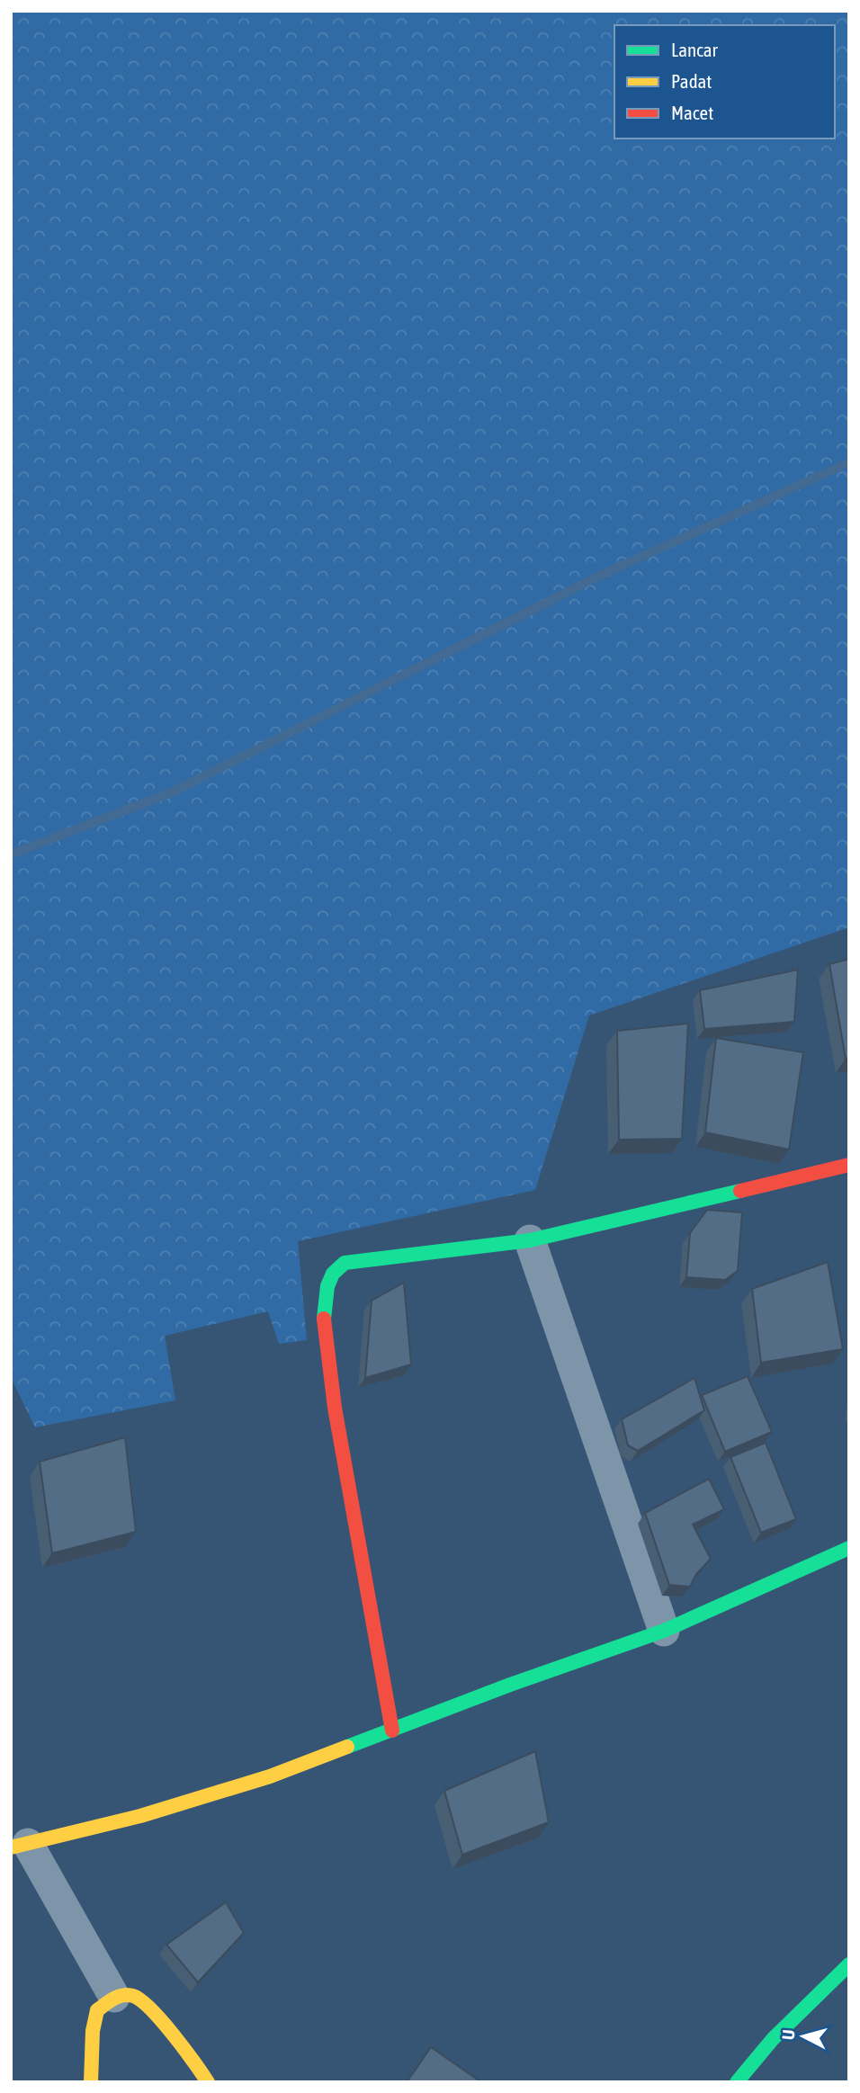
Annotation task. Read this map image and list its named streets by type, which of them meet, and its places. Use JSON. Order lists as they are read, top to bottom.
{
  "legend": ["Lancar", "Padat", "Macet"],
  "north": "left"
}
